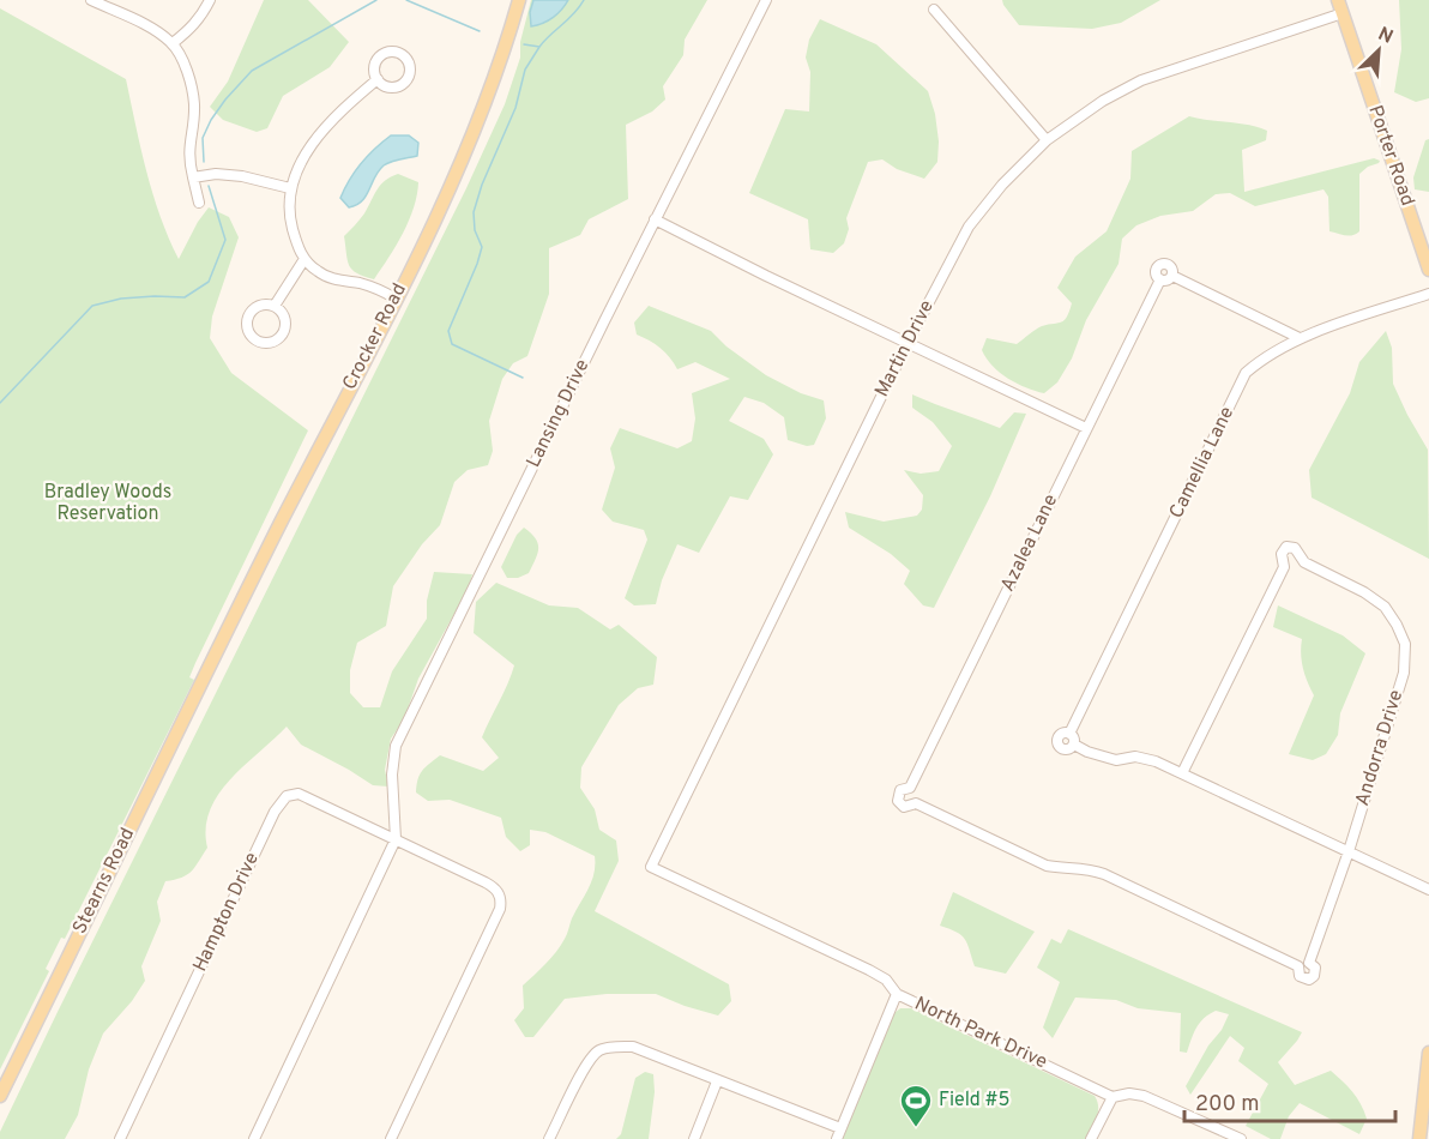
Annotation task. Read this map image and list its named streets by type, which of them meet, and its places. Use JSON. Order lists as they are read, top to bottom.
{
  "streets": {
    "main road": ["Porter Road", "Crocker Road", "Stearns Road"],
    "street": [
      "Martin Drive",
      "Lansing Drive",
      "Camellia Lane",
      "Azalea Lane",
      "Andorra Drive",
      "Hampton Drive",
      "North Park Drive"
    ]
  },
  "crossings": [
    ["Porter Road", "Martin Drive"],
    ["Crocker Road", "Stearns Road"],
    ["Martin Drive", "North Park Drive"],
    ["Lansing Drive", "Hampton Drive"]
  ],
  "parks": ["Bradley Woods Reservation"],
  "places": {
    "sports": ["Field #5"]
  },
  "scale_bar": "200 m",
  "north": "top right"
}
